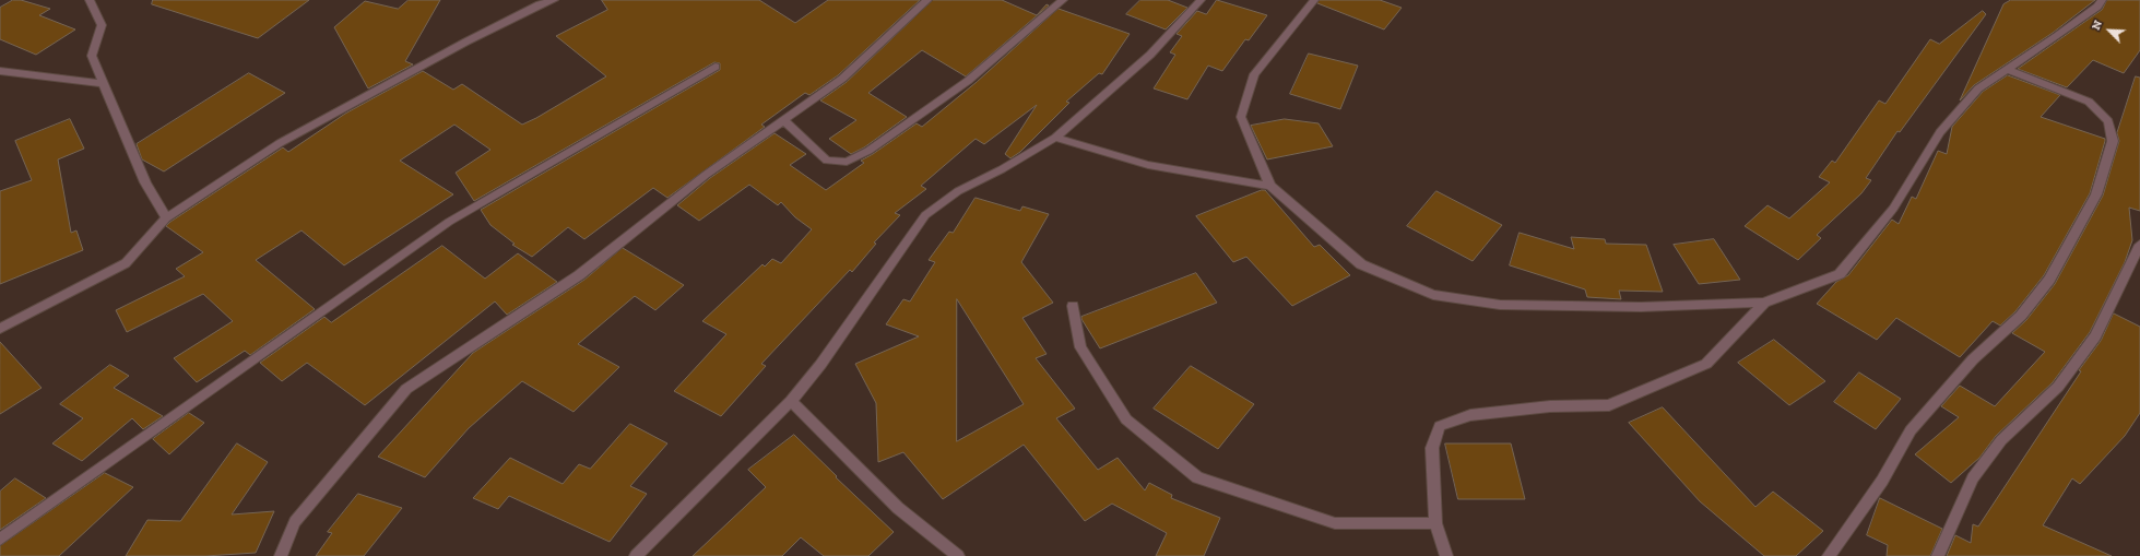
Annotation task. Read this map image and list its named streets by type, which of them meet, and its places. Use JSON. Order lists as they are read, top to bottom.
{
  "north": "top left"
}
